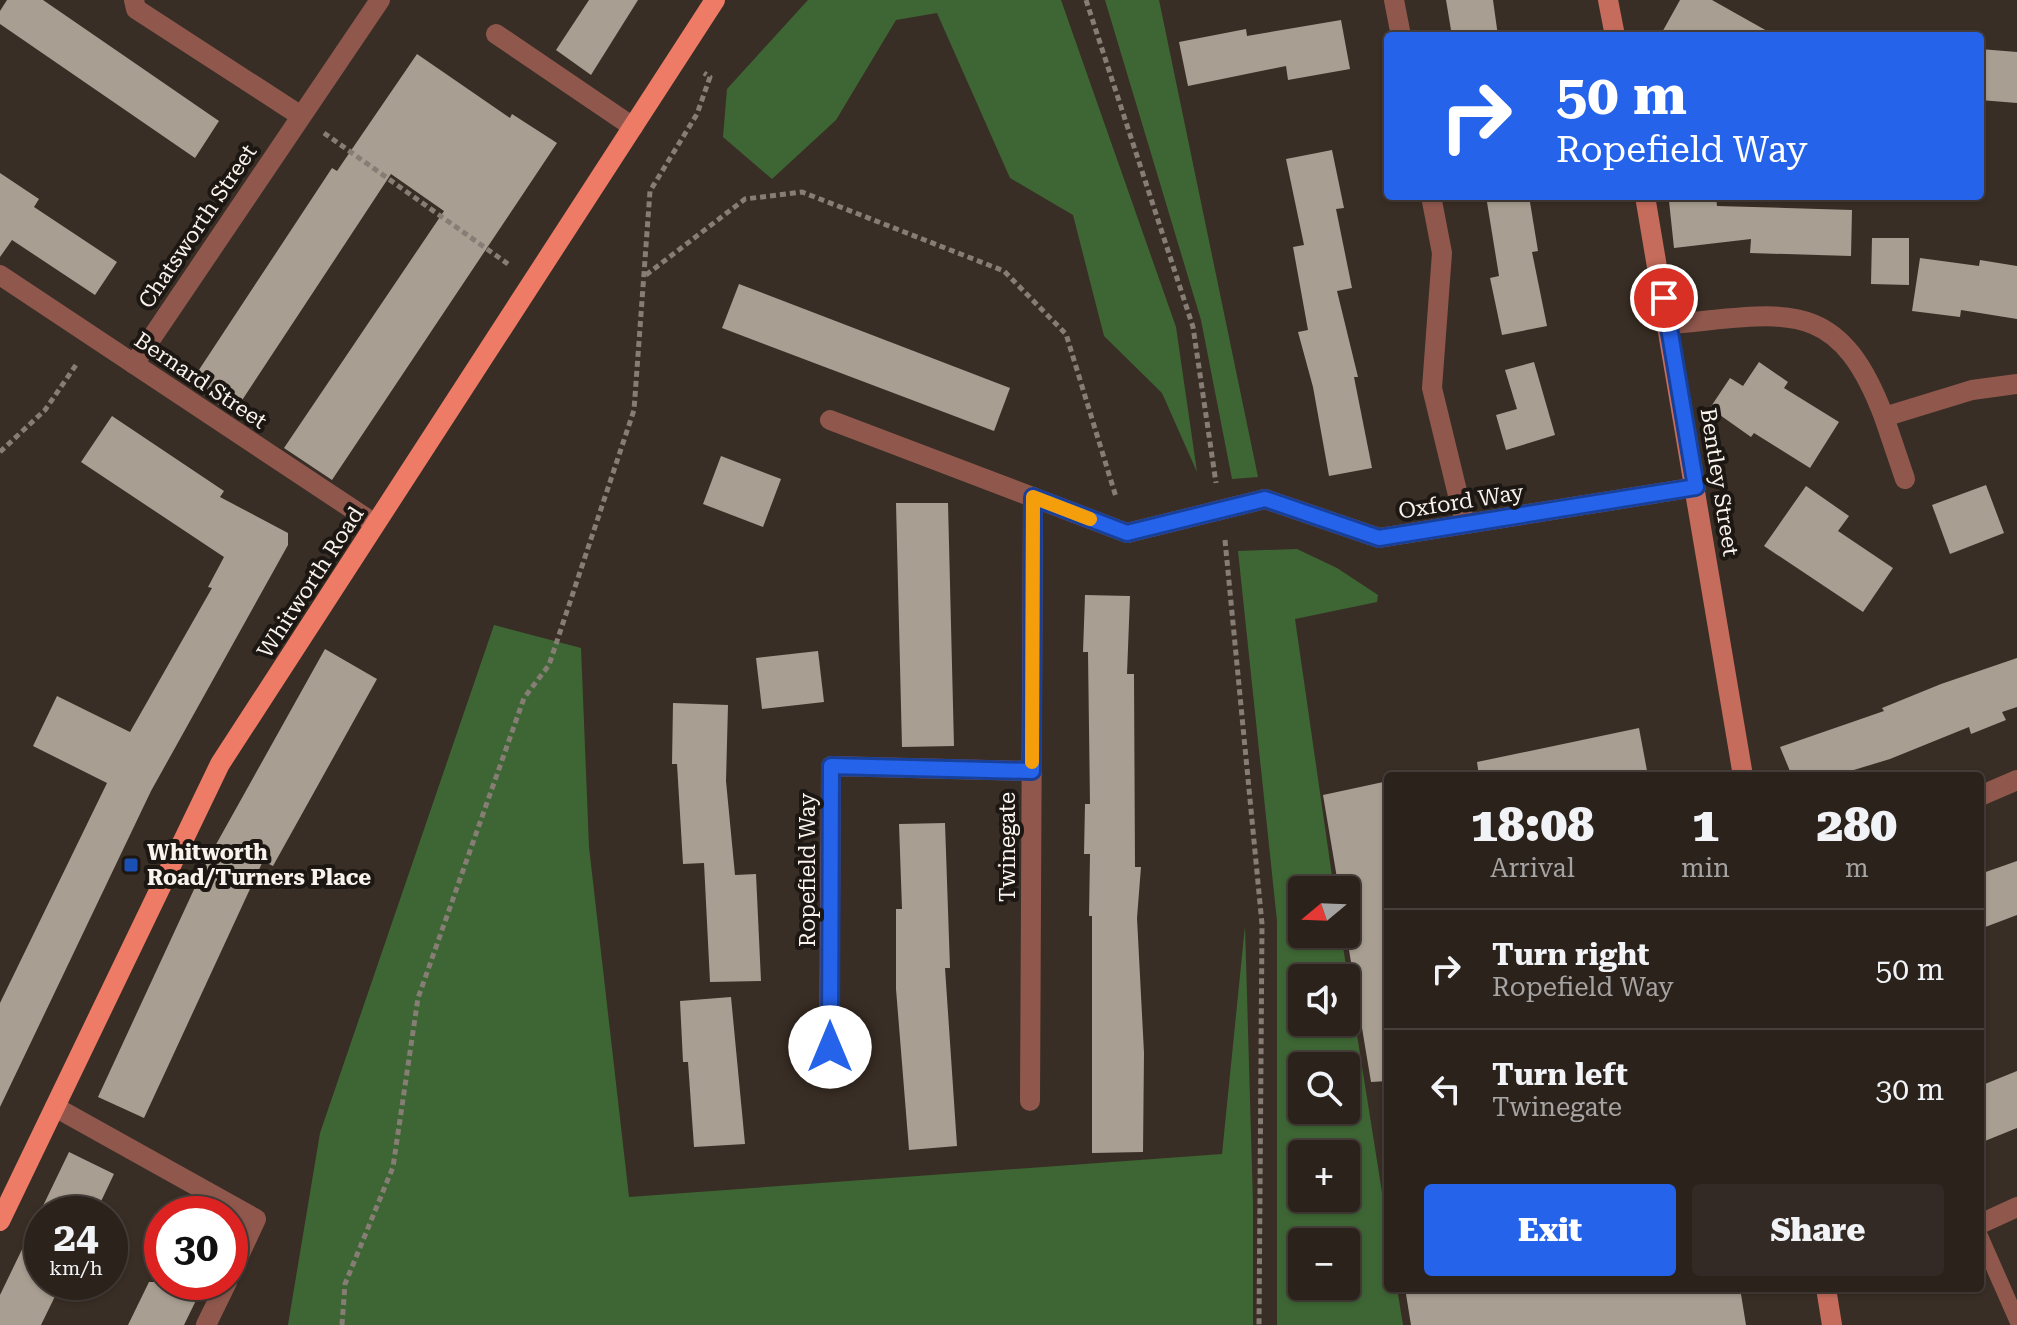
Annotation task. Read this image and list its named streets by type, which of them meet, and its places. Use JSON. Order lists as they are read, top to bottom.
{
  "streets": {
    "main road": ["Whitworth Road"],
    "street": [
      "Chatsworth Street",
      "Bernard Street",
      "Bentley Street",
      "Oxford Way",
      "Twinegate",
      "Ropefield Way"
    ]
  },
  "crossings": [
    ["Chatsworth Street", "Bernard Street"],
    ["Bernard Street", "Whitworth Road"],
    ["Bentley Street", "Oxford Way"],
    ["Twinegate", "Ropefield Way"]
  ],
  "places": {
    "transit": ["Whitworth Road/Turners Place"]
  },
  "north": "left",
  "page": {
    "turn": ["50 m", "Ropefield Way"],
    "eta": [
      "18:08",
      "Arrival",
      "1",
      "min",
      "280",
      "m"
    ],
    "map_buttons": ["+", "−"],
    "list": [
      {
        "name": "Turn right",
        "note": "Ropefield Way",
        "value": "50 m"
      },
      {
        "name": "Turn left",
        "note": "Twinegate",
        "value": "30 m"
      }
    ],
    "buttons": ["Exit", "Share"],
    "speed": "24 km/h",
    "limit": "30"
  }
}
